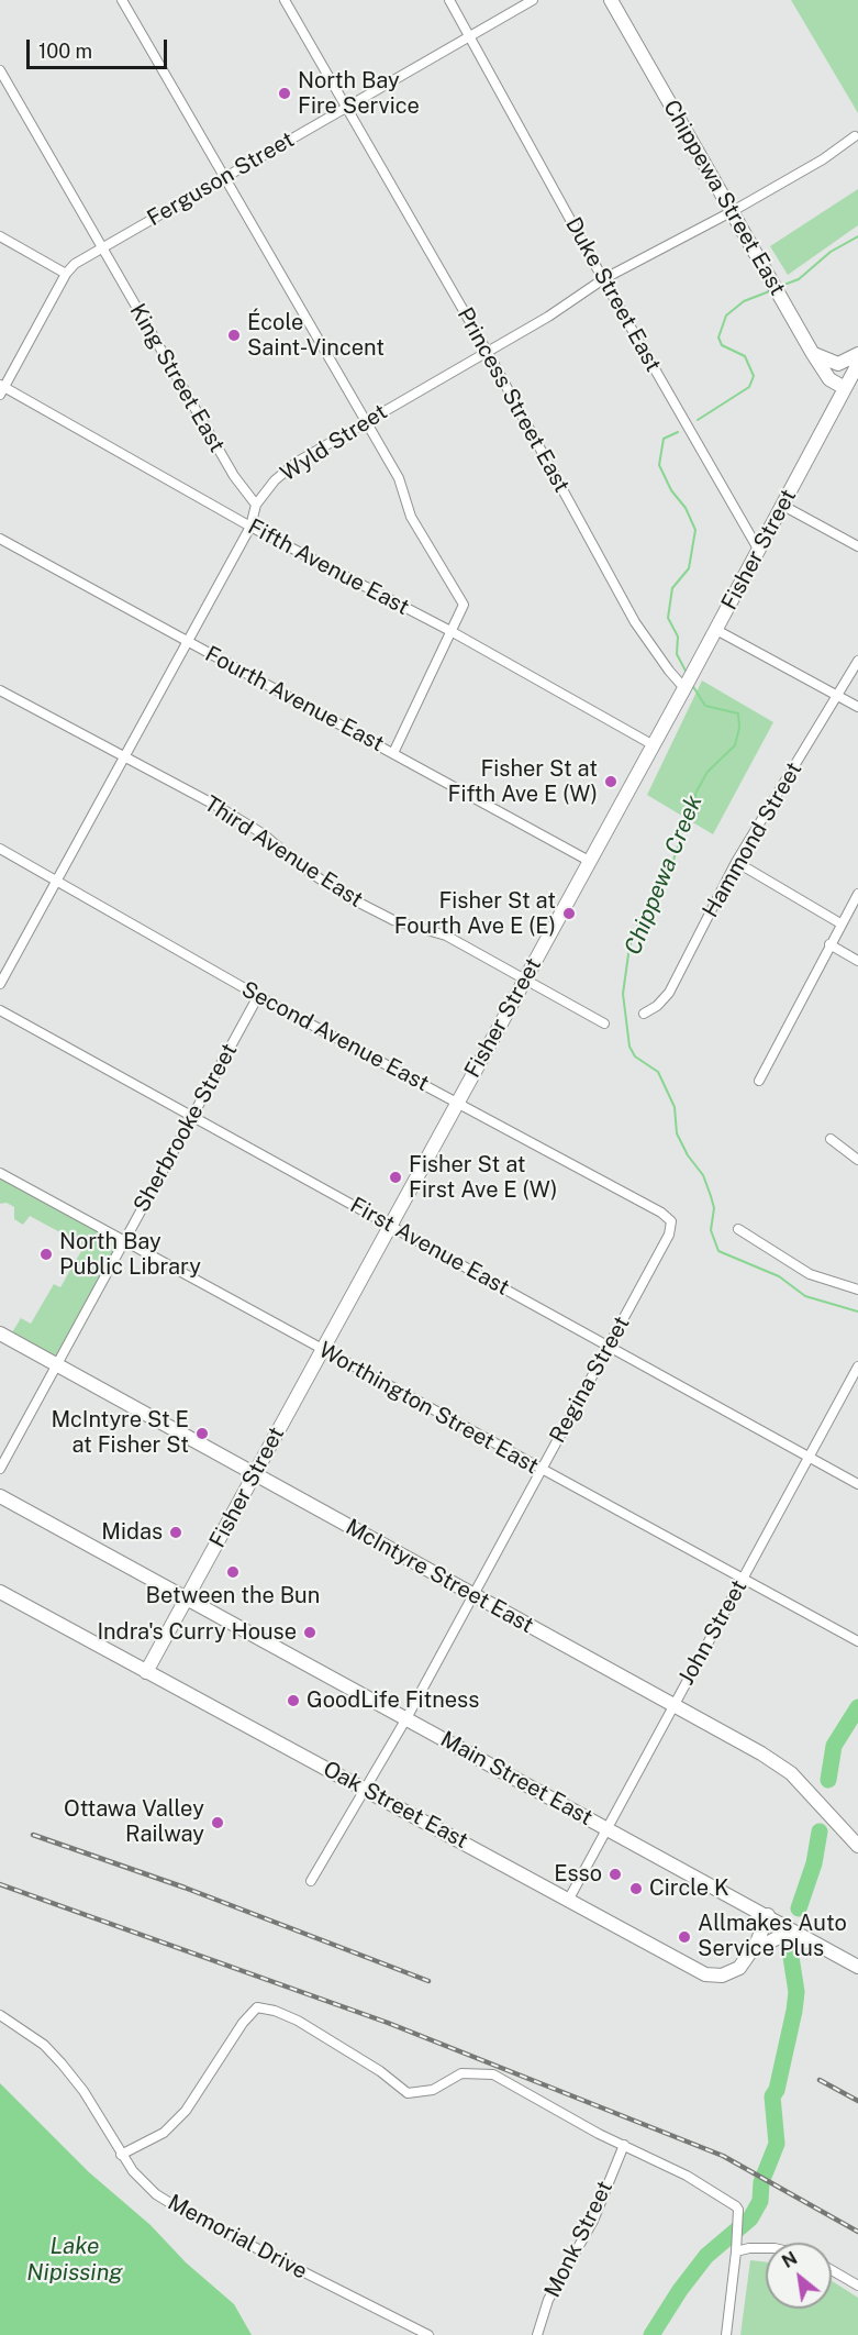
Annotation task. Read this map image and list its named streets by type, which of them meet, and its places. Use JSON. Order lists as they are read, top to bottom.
{
  "streets": {
    "main road": [
      "Chippewa Street East",
      "Fisher Street",
      "McIntyre Street East",
      "Main Street East",
      "Oak Street East"
    ],
    "street": [
      "Ferguson Street",
      "Duke Street East",
      "King Street East",
      "Princess Street East",
      "Wyld Street",
      "Fifth Avenue East",
      "Fourth Avenue East",
      "Hammond Street",
      "Third Avenue East",
      "Second Avenue East",
      "Sherbrooke Street",
      "First Avenue East",
      "Regina Street",
      "Worthington Street East",
      "John Street",
      "Memorial Drive",
      "Monk Street"
    ]
  },
  "crossings": [
    ["Ferguson Street", "Duke Street East"],
    ["Ferguson Street", "King Street East"],
    ["Ferguson Street", "Princess Street East"],
    ["Ferguson Street", "Fifth Avenue East"],
    ["Chippewa Street East", "Wyld Street"],
    ["Chippewa Street East", "Fisher Street"],
    ["Duke Street East", "Wyld Street"],
    ["Duke Street East", "Fisher Street"],
    ["King Street East", "Wyld Street"],
    ["Princess Street East", "Wyld Street"],
    ["Princess Street East", "Fisher Street"],
    ["Wyld Street", "Fifth Avenue East"],
    ["Wyld Street", "Fourth Avenue East"],
    ["Wyld Street", "Third Avenue East"],
    ["Wyld Street", "Second Avenue East"],
    ["Fisher Street", "Fifth Avenue East"],
    ["Fisher Street", "Fourth Avenue East"],
    ["Fisher Street", "Third Avenue East"],
    ["Fisher Street", "Second Avenue East"],
    ["Fisher Street", "First Avenue East"],
    ["Fisher Street", "Worthington Street East"],
    ["Fisher Street", "McIntyre Street East"],
    ["Fisher Street", "Main Street East"],
    ["Fisher Street", "Oak Street East"],
    ["Second Avenue East", "Sherbrooke Street"],
    ["Second Avenue East", "Regina Street"],
    ["Sherbrooke Street", "First Avenue East"],
    ["Sherbrooke Street", "Worthington Street East"],
    ["Sherbrooke Street", "McIntyre Street East"],
    ["First Avenue East", "Regina Street"],
    ["First Avenue East", "John Street"],
    ["Regina Street", "Worthington Street East"],
    ["Regina Street", "McIntyre Street East"],
    ["Regina Street", "Main Street East"],
    ["Regina Street", "Oak Street East"],
    ["Worthington Street East", "John Street"],
    ["McIntyre Street East", "John Street"],
    ["John Street", "Main Street East"],
    ["John Street", "Oak Street East"],
    ["Main Street East", "Oak Street East"]
  ],
  "water": ["Chippewa Creek", "Lake Nipissing"],
  "places": [
    "North Bay Fire Service",
    "École Saint-Vincent",
    "Fisher St at Fifth Ave E (W)",
    "Fisher St at Fourth Ave E (E)",
    "Fisher St at First Ave E (W)",
    "North Bay Public Library",
    "McIntyre St E at Fisher St",
    "Midas",
    "Between the Bun",
    "Indra's Curry House",
    "GoodLife Fitness",
    "Ottawa Valley Railway",
    "Esso",
    "Circle K",
    "Allmakes Auto Service Plus"
  ],
  "scale_bar": "100 m",
  "north": "top left"
}
